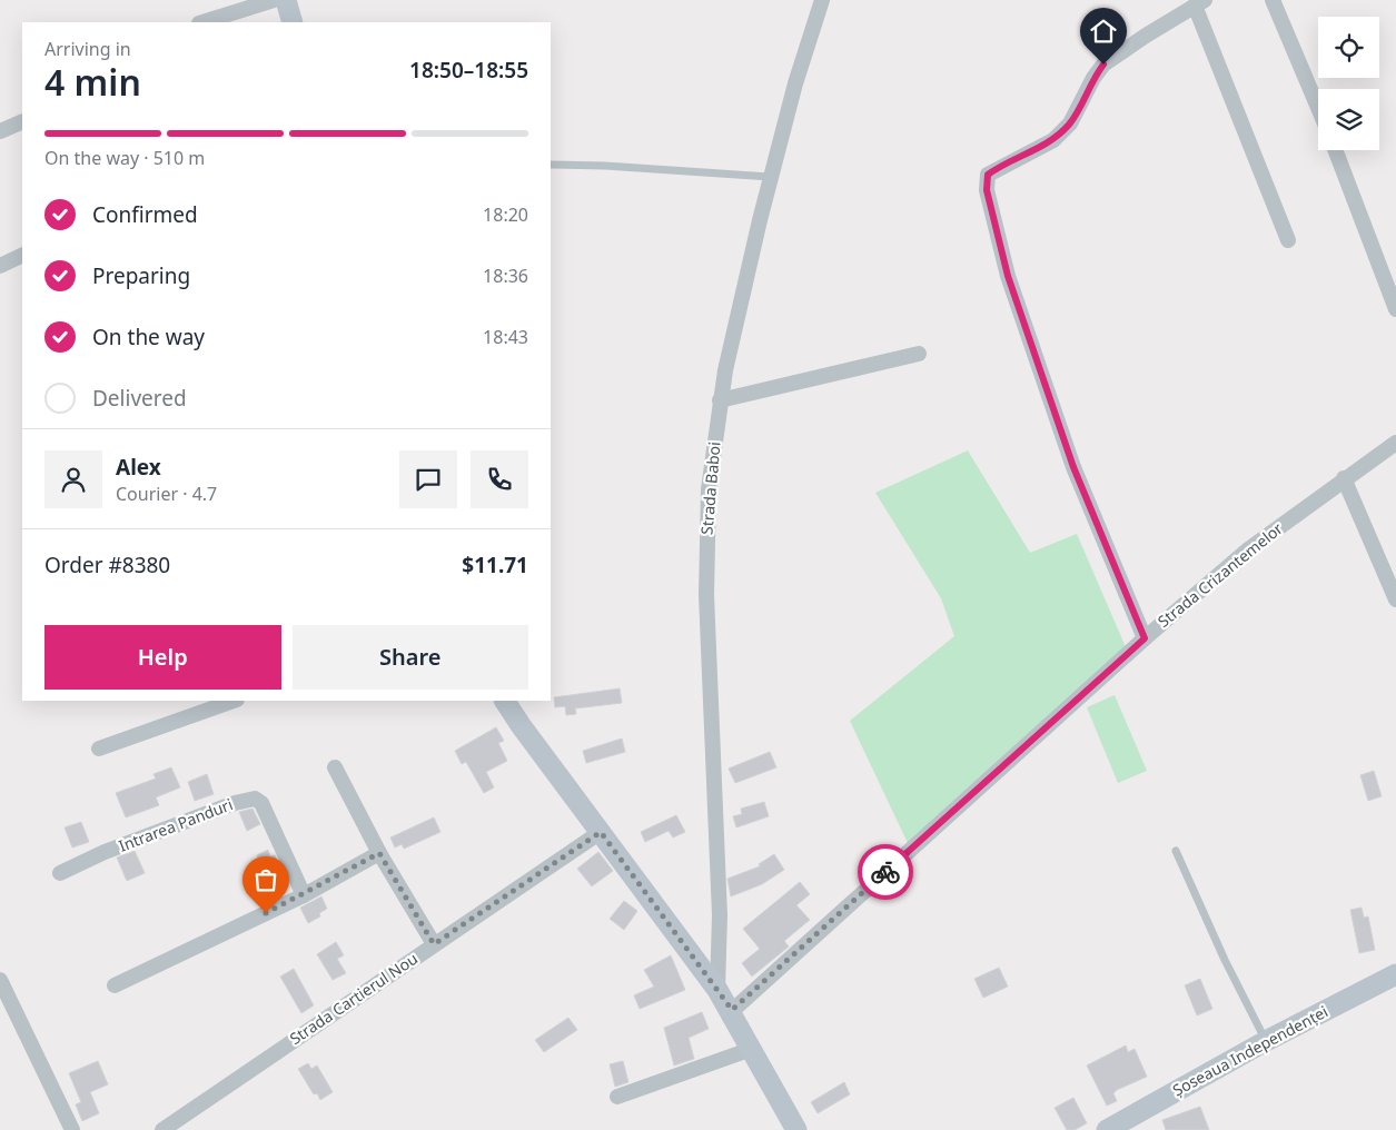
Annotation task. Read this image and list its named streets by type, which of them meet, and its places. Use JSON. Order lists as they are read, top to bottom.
{
  "streets": {
    "main road": ["Șoseaua Independenței"],
    "street": [
      "Strada Baboi",
      "Strada Crizantemelor",
      "Intrarea Panduri",
      "Strada Cartierul Nou"
    ]
  },
  "page": {
    "heading": ["4 min", "Arriving in", "18:50–18:55"],
    "panel": [
      "Alex",
      "Courier · 4.7",
      "Order #8380",
      "$11.71"
    ],
    "bar": "On the way · 510 m",
    "list": [
      ["Confirmed", "18:20"],
      ["Preparing", "18:36"],
      ["On the way", "18:43"],
      "Delivered"
    ],
    "buttons": ["Help", "Share"]
  }
}
